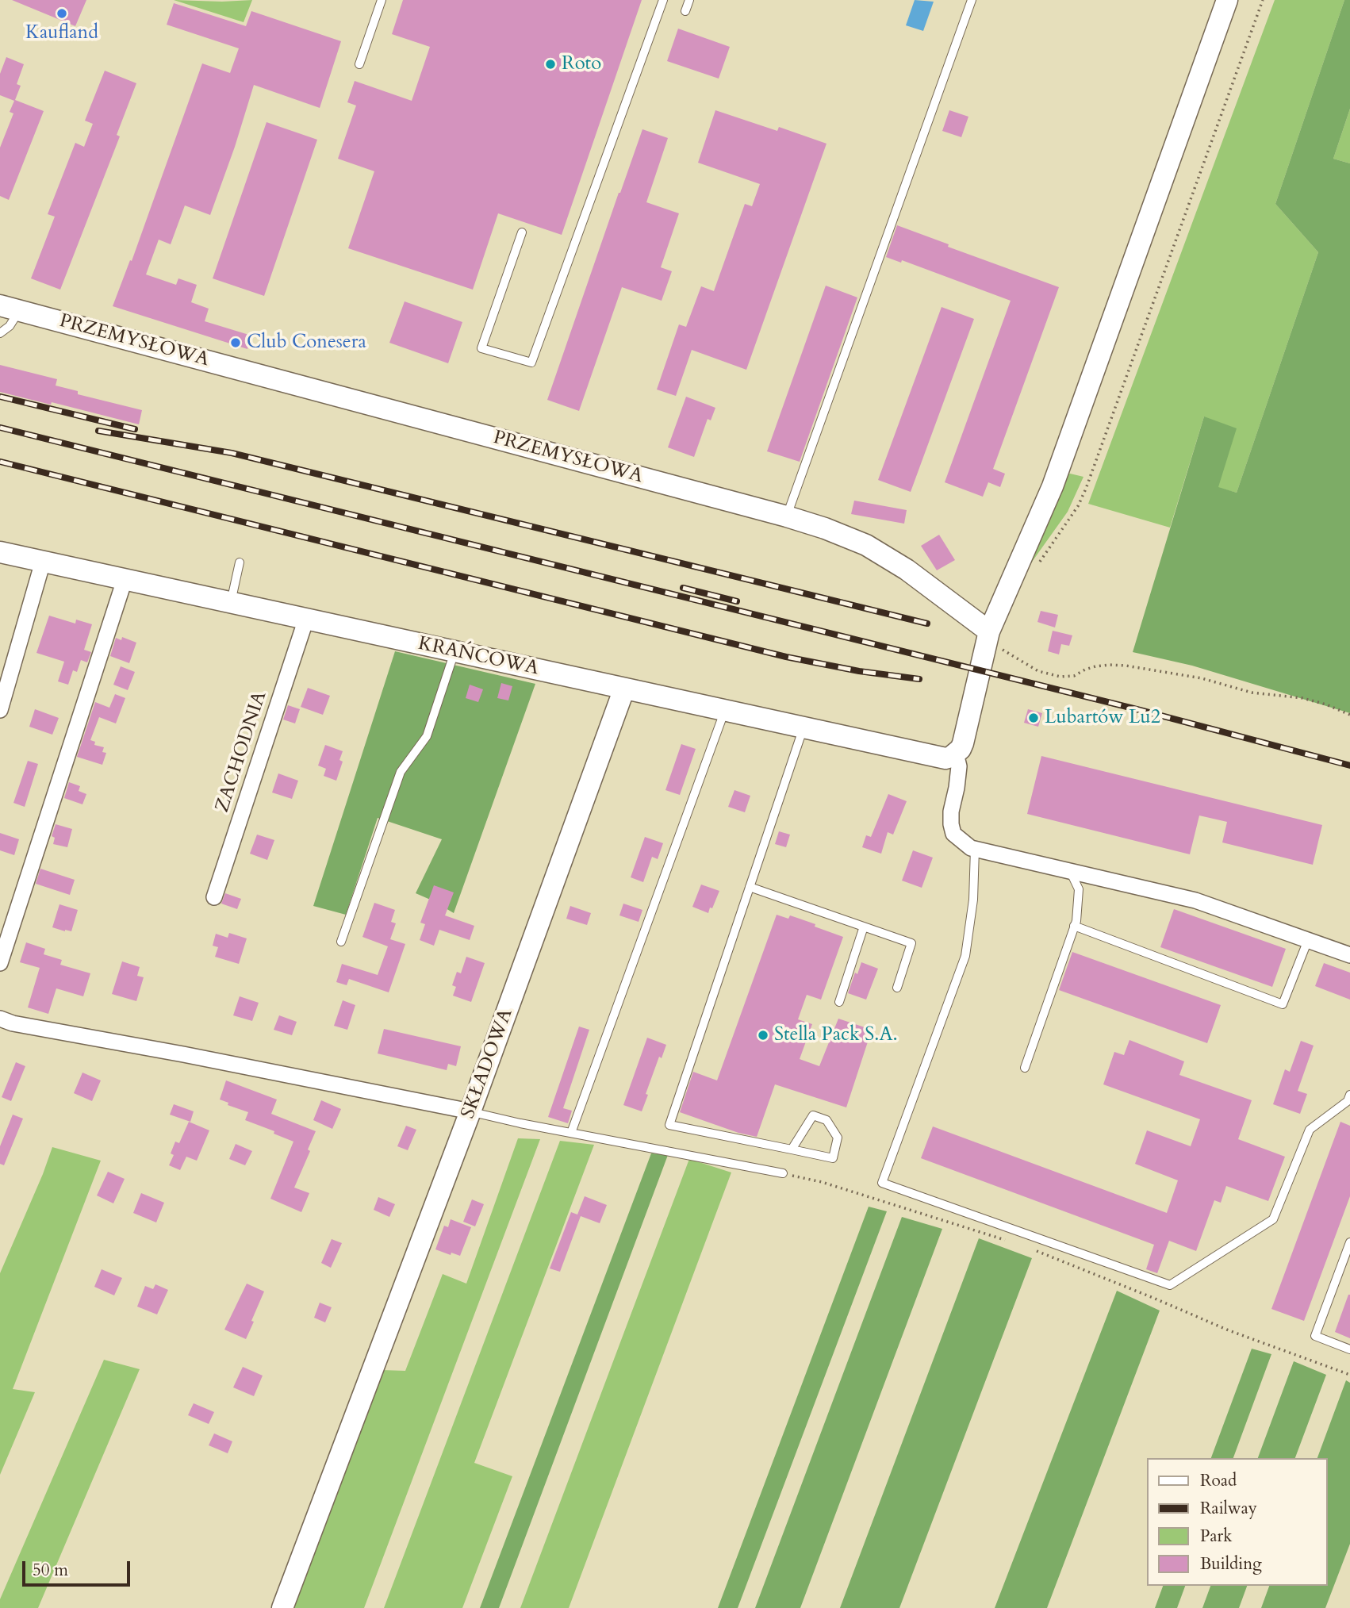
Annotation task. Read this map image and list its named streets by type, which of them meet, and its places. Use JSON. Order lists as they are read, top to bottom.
{
  "streets": {
    "street": [
      "PRZEMYSŁOWA",
      "KRAŃCOWA",
      "ZACHODNIA",
      "SKŁADOWA"
    ]
  },
  "crossings": [
    ["KRAŃCOWA", "ZACHODNIA"],
    ["KRAŃCOWA", "SKŁADOWA"]
  ],
  "places": [
    "Kaufland",
    "Roto",
    "Club Conesera",
    "Lubartów Lu2",
    "Stella Pack S.A."
  ],
  "legend": [
    "Road",
    "Railway",
    "Park",
    "Building"
  ],
  "scale_bar": "50 m"
}
